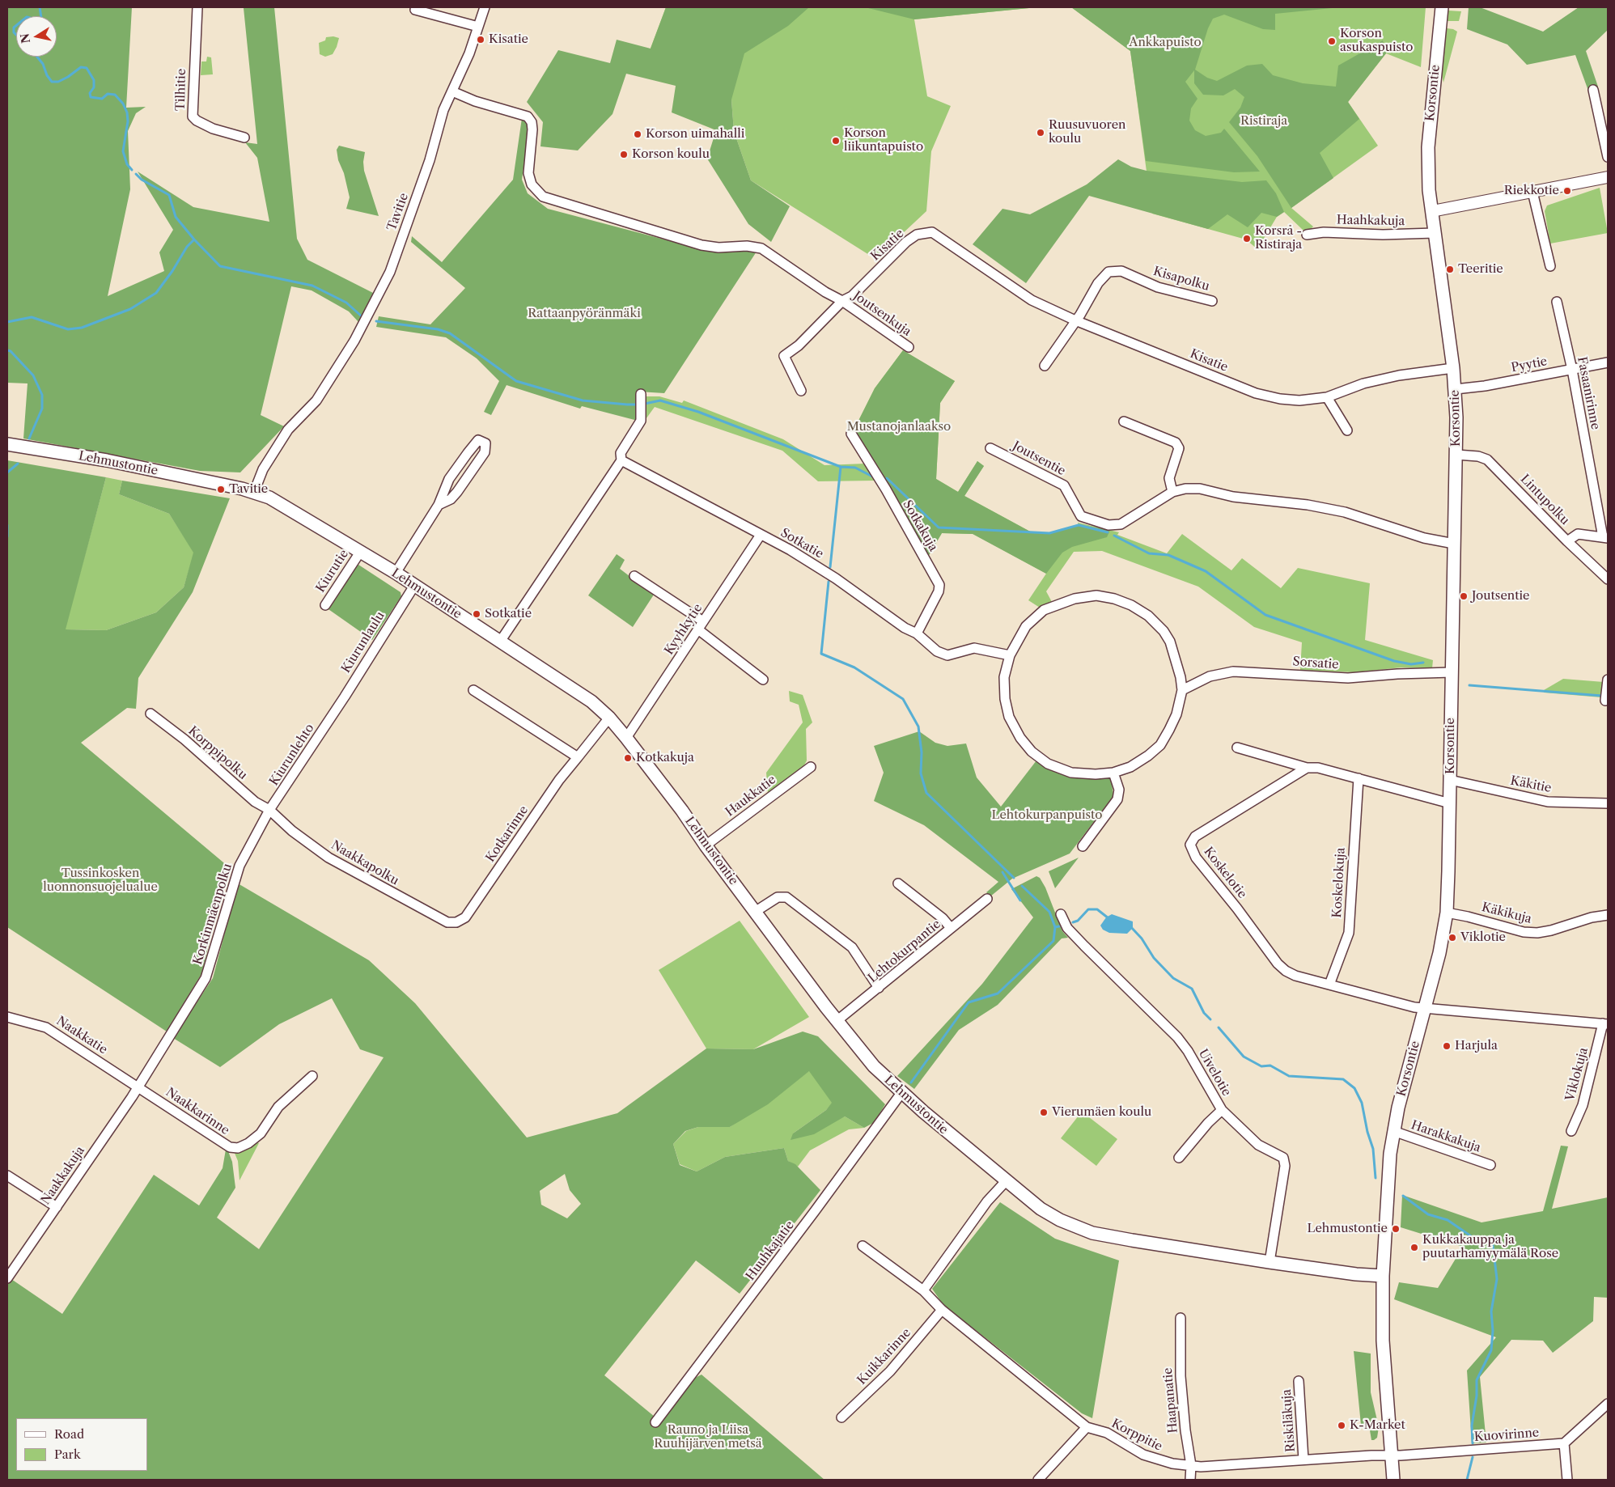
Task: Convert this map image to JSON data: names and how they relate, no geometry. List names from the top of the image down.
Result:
{
  "streets": {
    "main road": ["Korsontie", "Lehmustontie"],
    "street": [
      "Tilhitie",
      "Tavitie",
      "Haahkakuja",
      "Kisatie",
      "Kisapolku",
      "Joutsenkuja",
      "Pyytie",
      "Fasaanirinne",
      "Joutsentie",
      "Lintupolku",
      "Sotkakuja",
      "Sotkatie",
      "Kiurutie",
      "Kyyhkytie",
      "Kiurunlaulu",
      "Sorsatie",
      "Korppipolku",
      "Kiurunlehto",
      "Käkitie",
      "Haukkatie",
      "Kotkarinne",
      "Naakkapolku",
      "Koskelotie",
      "Koskelokuja",
      "Käkikuja",
      "Korkinmäenpolku",
      "Lehtokurpantie",
      "Naakkatie",
      "Uivelotie",
      "Viklokuja",
      "Naakkarinne",
      "Harakkakuja",
      "Naakkakuja",
      "Huuhkajatie",
      "Kuikkarinne",
      "Haapanatie",
      "Riskiläkuja",
      "Korppitie",
      "Kuovirinne"
    ]
  },
  "crossings": [
    ["Korsontie", "Haahkakuja"],
    ["Korsontie", "Kisatie"],
    ["Korsontie", "Pyytie"],
    ["Korsontie", "Joutsentie"],
    ["Korsontie", "Lehmustontie"],
    ["Korsontie", "Lintupolku"],
    ["Korsontie", "Sorsatie"],
    ["Korsontie", "Käkitie"],
    ["Korsontie", "Koskelotie"],
    ["Korsontie", "Käkikuja"],
    ["Korsontie", "Harakkakuja"],
    ["Korsontie", "Korppitie"],
    ["Korsontie", "Kuovirinne"],
    ["Tavitie", "Lehmustontie"],
    ["Kisatie", "Kisapolku"],
    ["Kisatie", "Joutsenkuja"],
    ["Pyytie", "Fasaanirinne"],
    ["Lehmustontie", "Kiurutie"],
    ["Lehmustontie", "Kyyhkytie"],
    ["Lehmustontie", "Kiurunlaulu"],
    ["Lehmustontie", "Haukkatie"],
    ["Lehmustontie", "Lehtokurpantie"],
    ["Lehmustontie", "Uivelotie"],
    ["Lehmustontie", "Huuhkajatie"],
    ["Sotkakuja", "Sotkatie"],
    ["Sotkatie", "Kyyhkytie"],
    ["Kiurunlaulu", "Kiurunlehto"],
    ["Korppipolku", "Kiurunlehto"],
    ["Korppipolku", "Naakkapolku"],
    ["Korppipolku", "Korkinmäenpolku"],
    ["Kiurunlehto", "Naakkapolku"],
    ["Kiurunlehto", "Korkinmäenpolku"],
    ["Kotkarinne", "Naakkapolku"],
    ["Naakkapolku", "Korkinmäenpolku"],
    ["Koskelotie", "Koskelokuja"],
    ["Korkinmäenpolku", "Naakkatie"],
    ["Korkinmäenpolku", "Naakkarinne"],
    ["Korkinmäenpolku", "Naakkakuja"],
    ["Naakkatie", "Naakkarinne"],
    ["Naakkatie", "Naakkakuja"],
    ["Naakkarinne", "Naakkakuja"],
    ["Kuikkarinne", "Korppitie"],
    ["Haapanatie", "Korppitie"],
    ["Riskiläkuja", "Korppitie"],
    ["Korppitie", "Kuovirinne"]
  ],
  "parks": [
    "Ankkapuisto",
    "Ristiraja",
    "Rattaanpyöränmäki",
    "Mustanojanlaakso",
    "Lehtokurpanpuisto",
    "Tussinkosken luonnonsuojelualue",
    "Rauno ja Liisa Ruuhijärven metsä"
  ],
  "places": [
    "Kisatie",
    "Korson asukaspuisto",
    "Ruusuvuoren koulu",
    "Korson uimahalli",
    "Korson liikuntapuisto",
    "Korson koulu",
    "Riekkotie",
    "Korsrå - Ristiraja",
    "Teeritie",
    "Tavitie",
    "Joutsentie",
    "Sotkatie",
    "Kotkakuja",
    "Viklotie",
    "Harjula",
    "Vierumäen koulu",
    "Lehmustontie",
    "Kukkakauppa ja puutarhamyymälä Rose",
    "K-Market"
  ],
  "legend": ["Road", "Park"],
  "north": "left"
}
